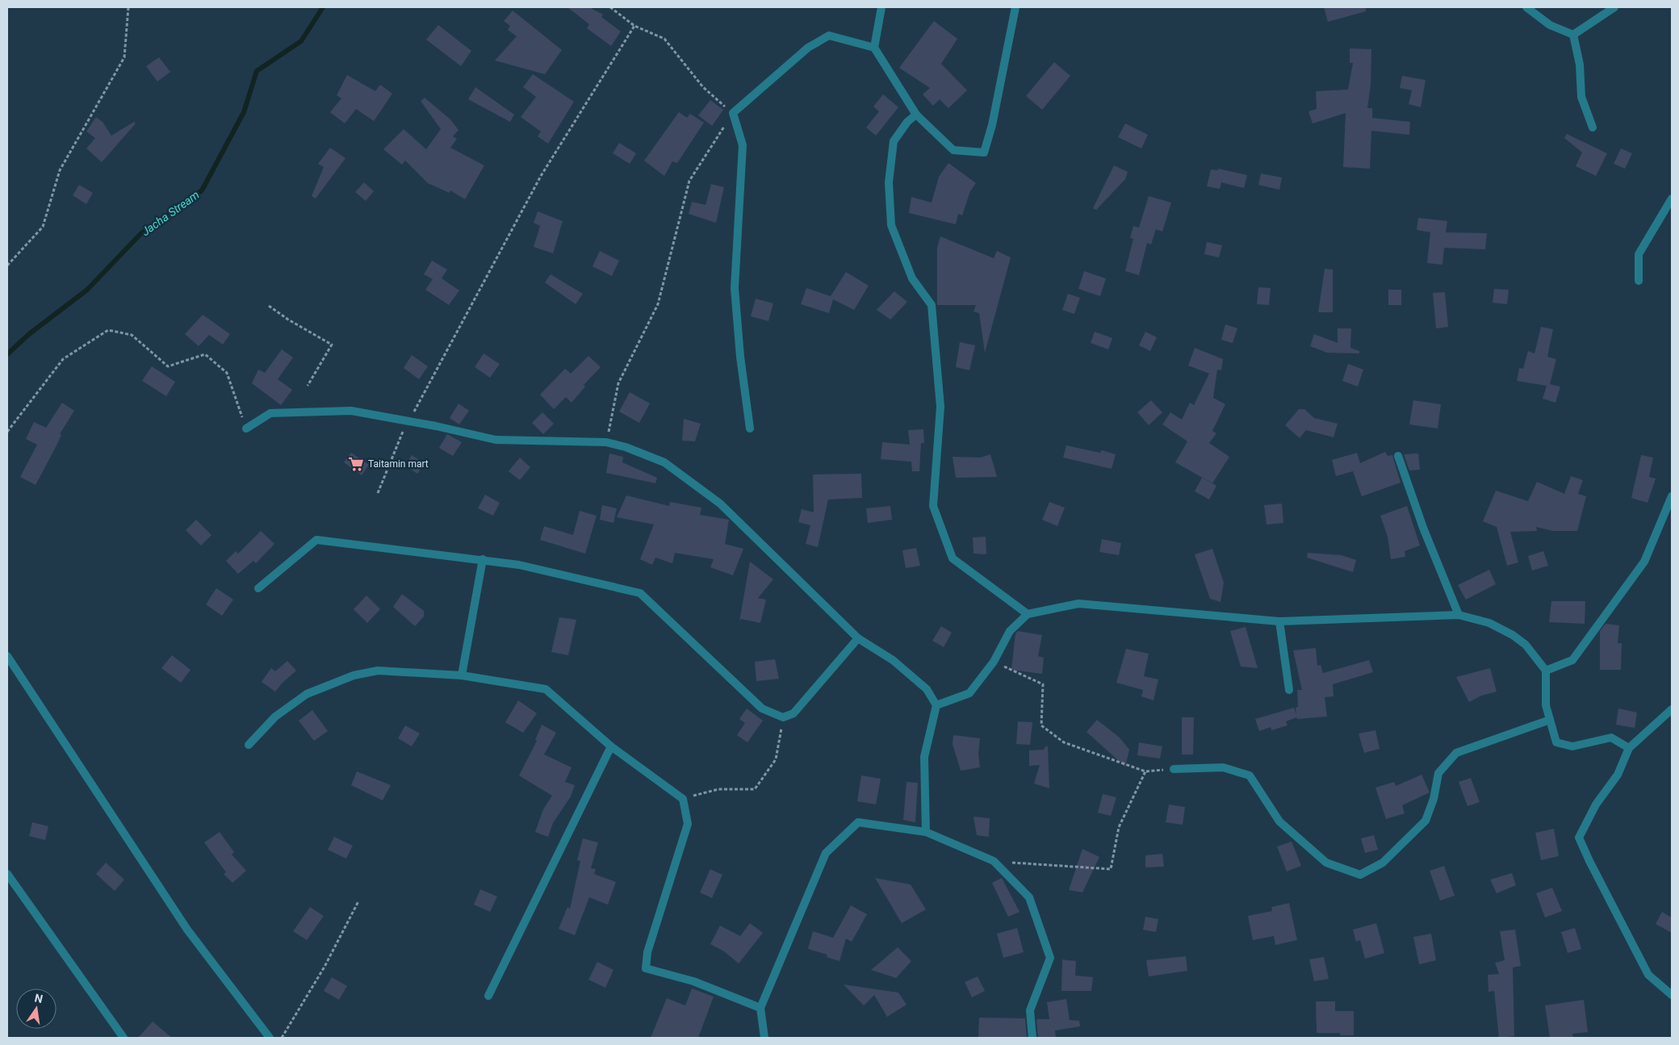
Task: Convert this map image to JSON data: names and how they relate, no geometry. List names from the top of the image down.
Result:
{
  "water": ["Jacha Stream"],
  "places": {
    "supermarket": ["Taitamin mart"]
  },
  "north": "top"
}
